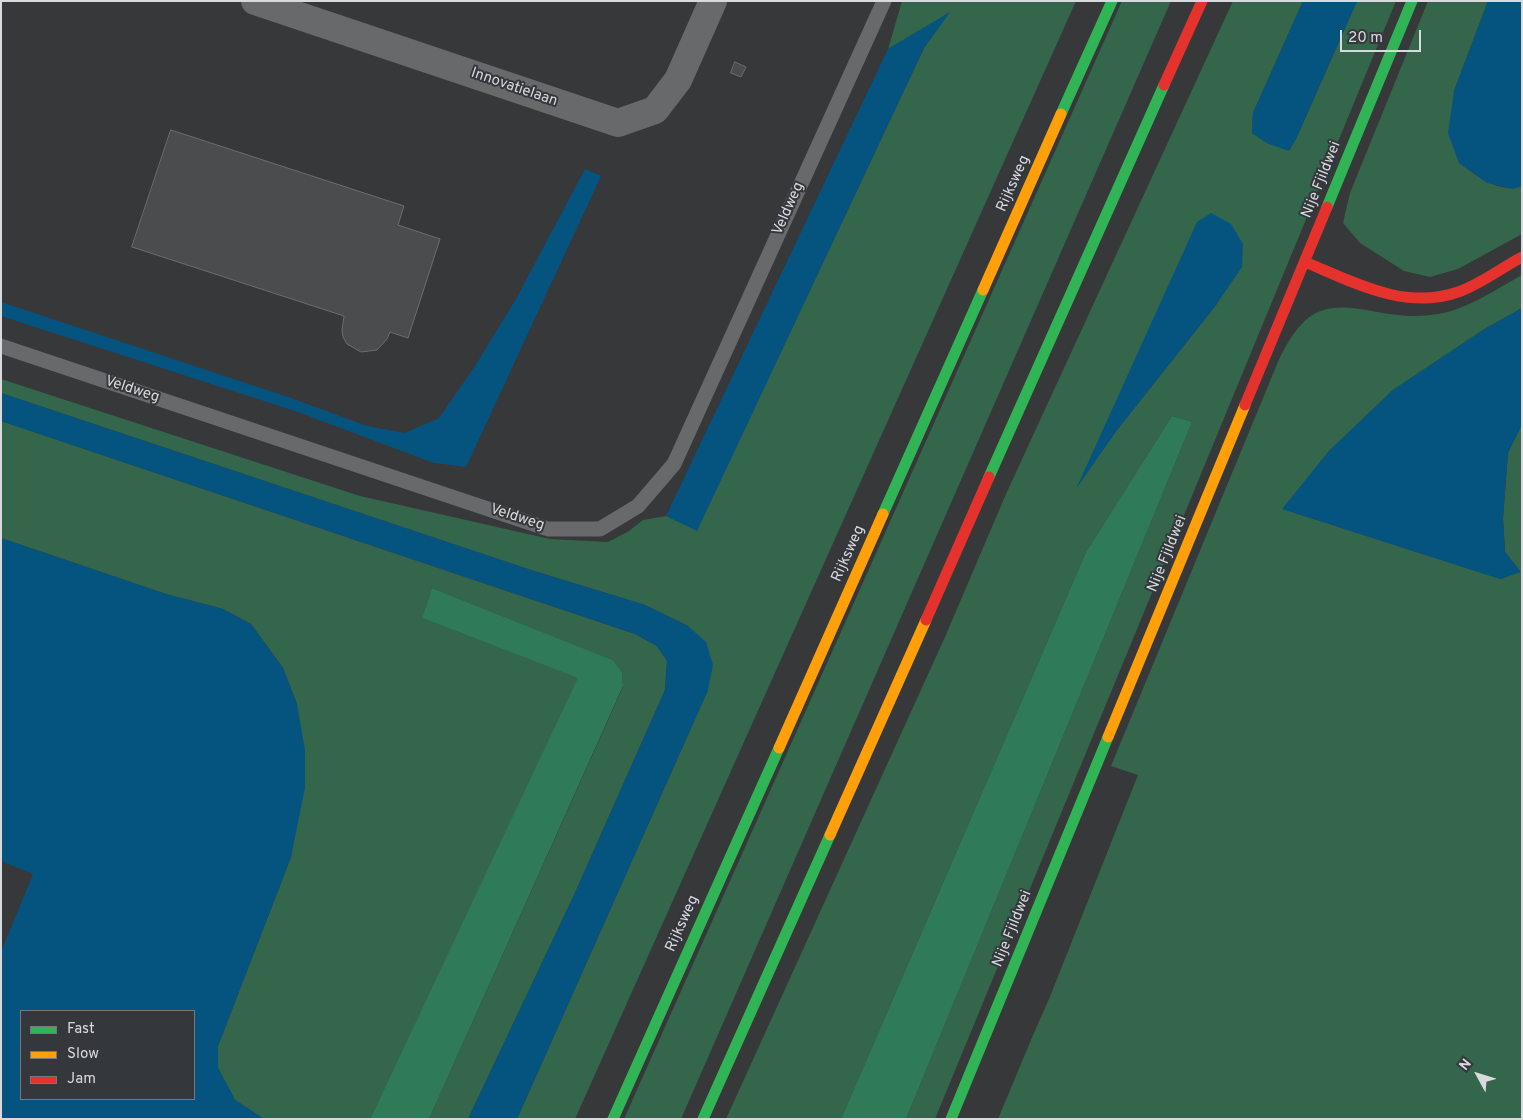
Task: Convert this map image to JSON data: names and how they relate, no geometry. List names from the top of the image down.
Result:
{
  "streets": {
    "main road": ["Nije Fjildwei", "Rijksweg"],
    "street": ["Innovatielaan"],
    "lane": ["Veldweg"]
  },
  "legend": ["Fast", "Slow", "Jam"],
  "scale_bar": "20 m",
  "north": "top left"
}
